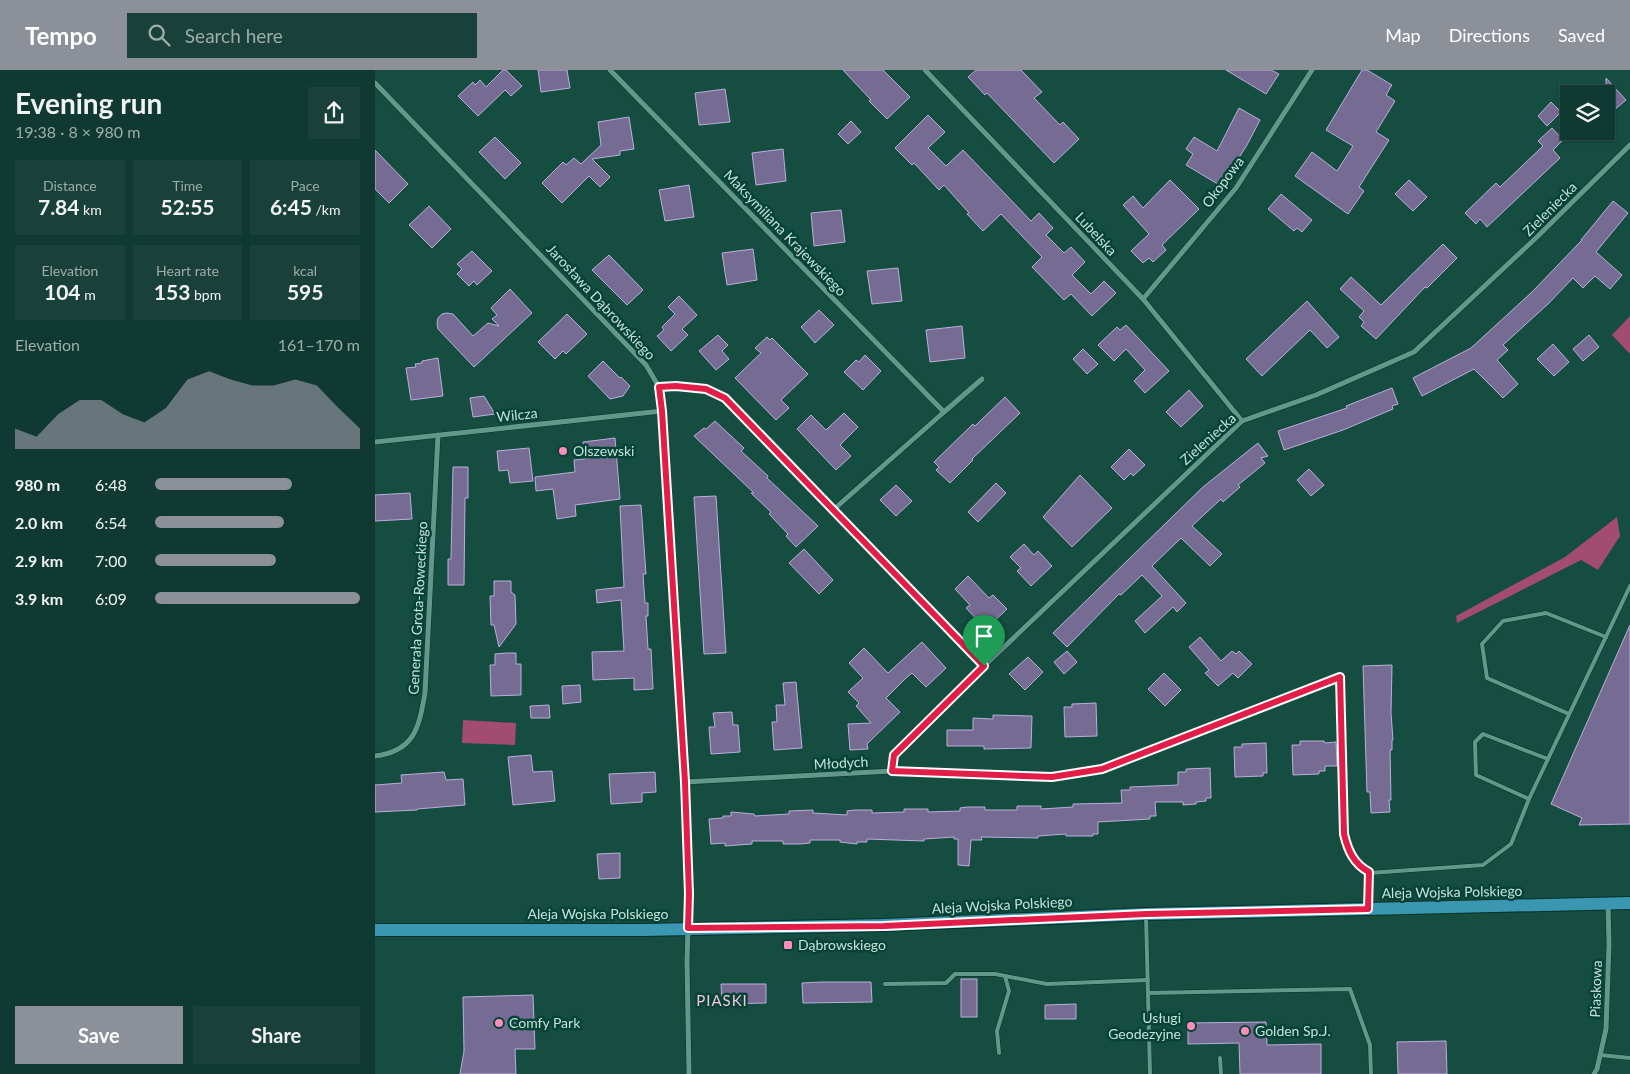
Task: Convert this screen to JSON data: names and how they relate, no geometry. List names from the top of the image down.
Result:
{
  "streets": {
    "main road": ["Aleja Wojska Polskiego"],
    "street": [
      "Okopowa",
      "Zieleniecka",
      "Maksymiliana Krajewskiego",
      "Lubelska",
      "Jarosława Dąbrowskiego",
      "Wilcza",
      "Generała Grota-Roweckiego",
      "Młodych",
      "Piaskowa"
    ]
  },
  "crossings": [
    ["Okopowa", "Lubelska"],
    ["Zieleniecka", "Lubelska"],
    ["Zieleniecka", "Młodych"],
    ["Jarosława Dąbrowskiego", "Wilcza"],
    ["Jarosława Dąbrowskiego", "Młodych"],
    ["Jarosława Dąbrowskiego", "Aleja Wojska Polskiego"],
    ["Wilcza", "Generała Grota-Roweckiego"],
    ["Aleja Wojska Polskiego", "Piaskowa"]
  ],
  "districts": ["PIASKI"],
  "places": {
    "other": [
      "Olszewski",
      "Comfy Park",
      "Usługi Geodezyjne",
      "Golden Sp.J."
    ],
    "transit": ["Dąbrowskiego"]
  },
  "page": {
    "header": "Tempo",
    "search": "Search here",
    "nav": ["Map", "Directions", "Saved"],
    "heading": ["Evening run", "19:38 · 8 × 980 m"],
    "stats": [
      ["Distance", "7.84 km"],
      ["Time", "52:55"],
      ["Pace", "6:45 /km"],
      ["Elevation", "104 m"],
      ["Heart rate", "153 bpm"],
      ["kcal", "595"]
    ],
    "chart": ["Elevation", "161–170 m"],
    "list": [
      {
        "name": "980 m",
        "note": "6:48"
      },
      {
        "name": "2.0 km",
        "note": "6:54"
      },
      {
        "name": "2.9 km",
        "note": "7:00"
      },
      {
        "name": "3.9 km",
        "note": "6:09"
      }
    ],
    "buttons": ["Save", "Share"]
  }
}
